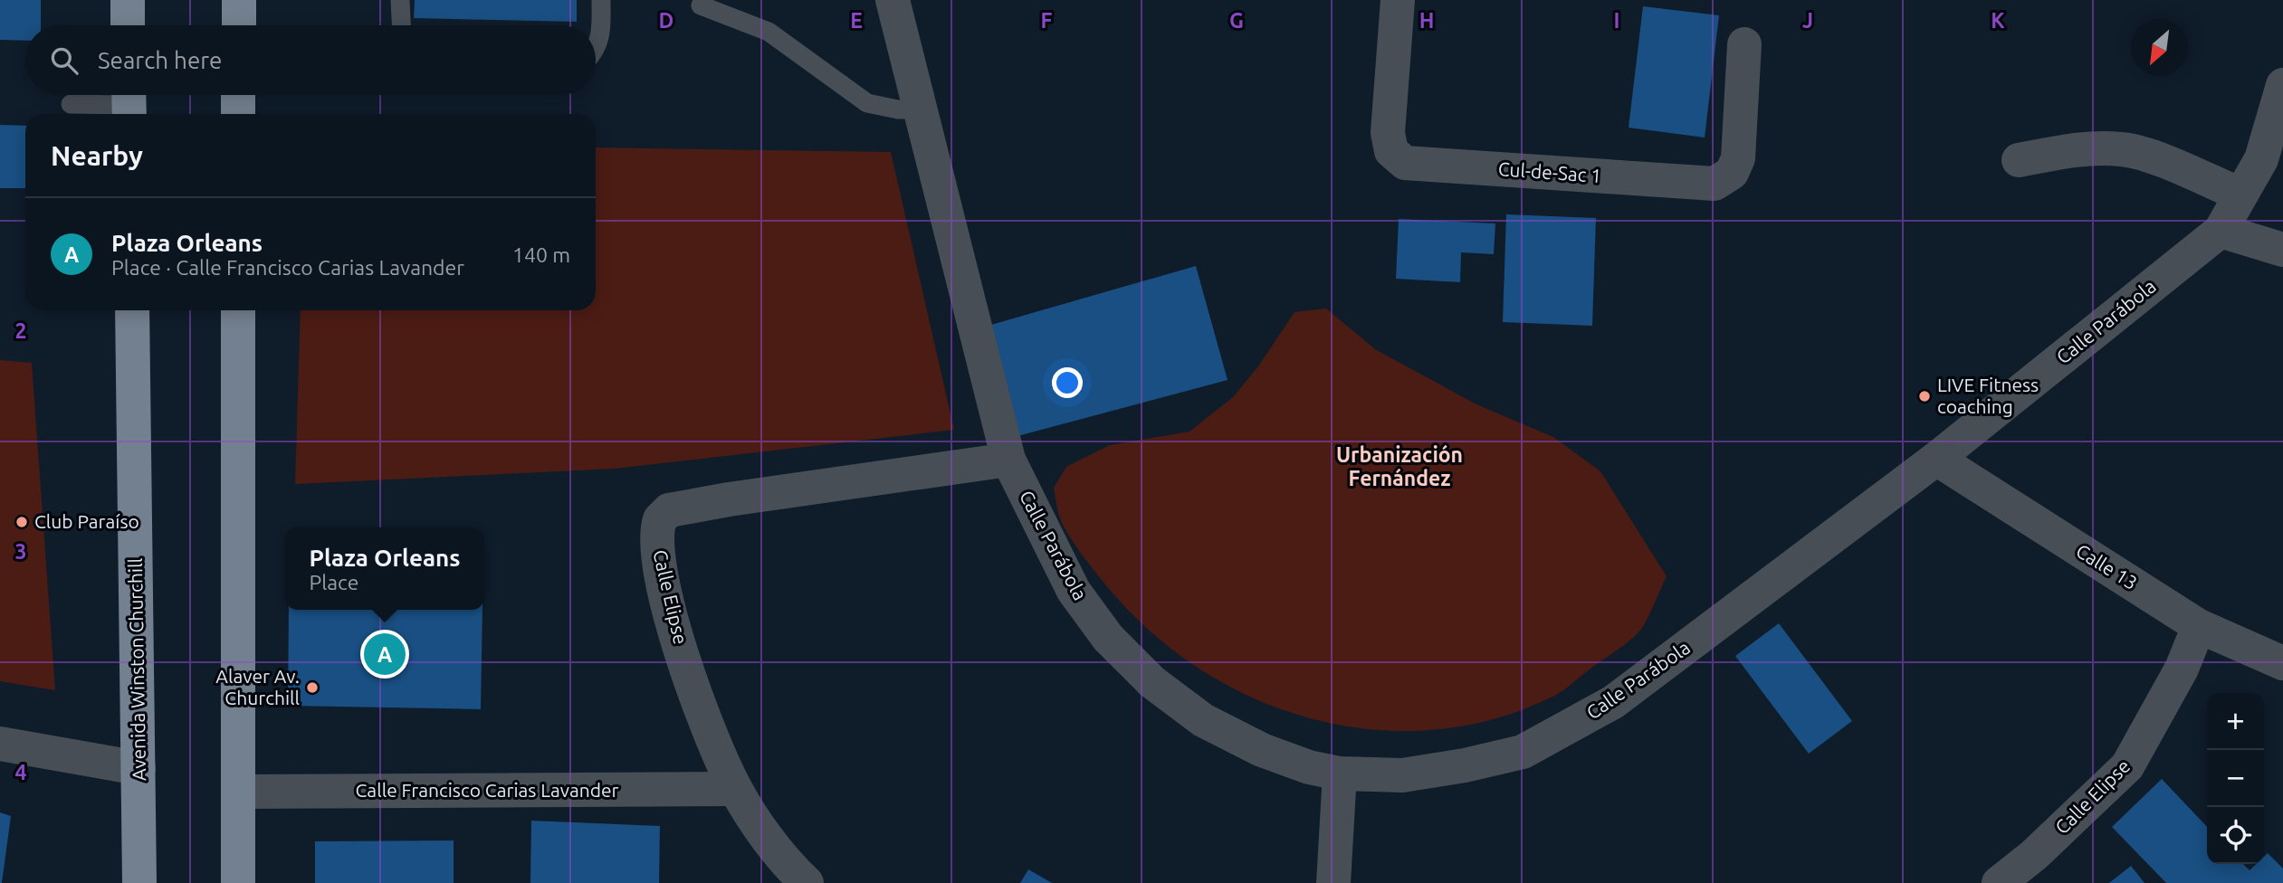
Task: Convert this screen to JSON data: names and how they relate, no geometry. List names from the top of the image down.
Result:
{
  "streets": {
    "main road": ["Avenida Winston Churchill"],
    "street": [
      "Cul-de-Sac 1",
      "Calle Parábola",
      "Calle 13",
      "Calle Elipse",
      "Calle Francisco Carias Lavander"
    ]
  },
  "crossings": [
    ["Calle Parábola", "Calle 13"],
    ["Calle Parábola", "Calle Elipse"],
    ["Calle 13", "Calle Elipse"],
    ["Calle Elipse", "Calle Francisco Carias Lavander"]
  ],
  "districts": ["Urbanización Fernández"],
  "places": ["LIVE Fitness coaching", "Club Paraíso", "Alaver Av. Churchill"],
  "north": "bottom left",
  "page": {
    "search": "Search here",
    "heading": "Nearby",
    "list": [
      {
        "mark": "A",
        "name": "Plaza Orleans",
        "note": "Place · Calle Francisco Carias Lavander",
        "value": "140 m"
      }
    ],
    "popup": ["Plaza Orleans", "Place"],
    "pins": "A",
    "map_buttons": ["+", "−"]
  },
  "grid": {
    "columns": [
      "D",
      "E",
      "F",
      "G",
      "H",
      "I",
      "J",
      "K"
    ],
    "rows": ["2", "3", "4"]
  }
}
